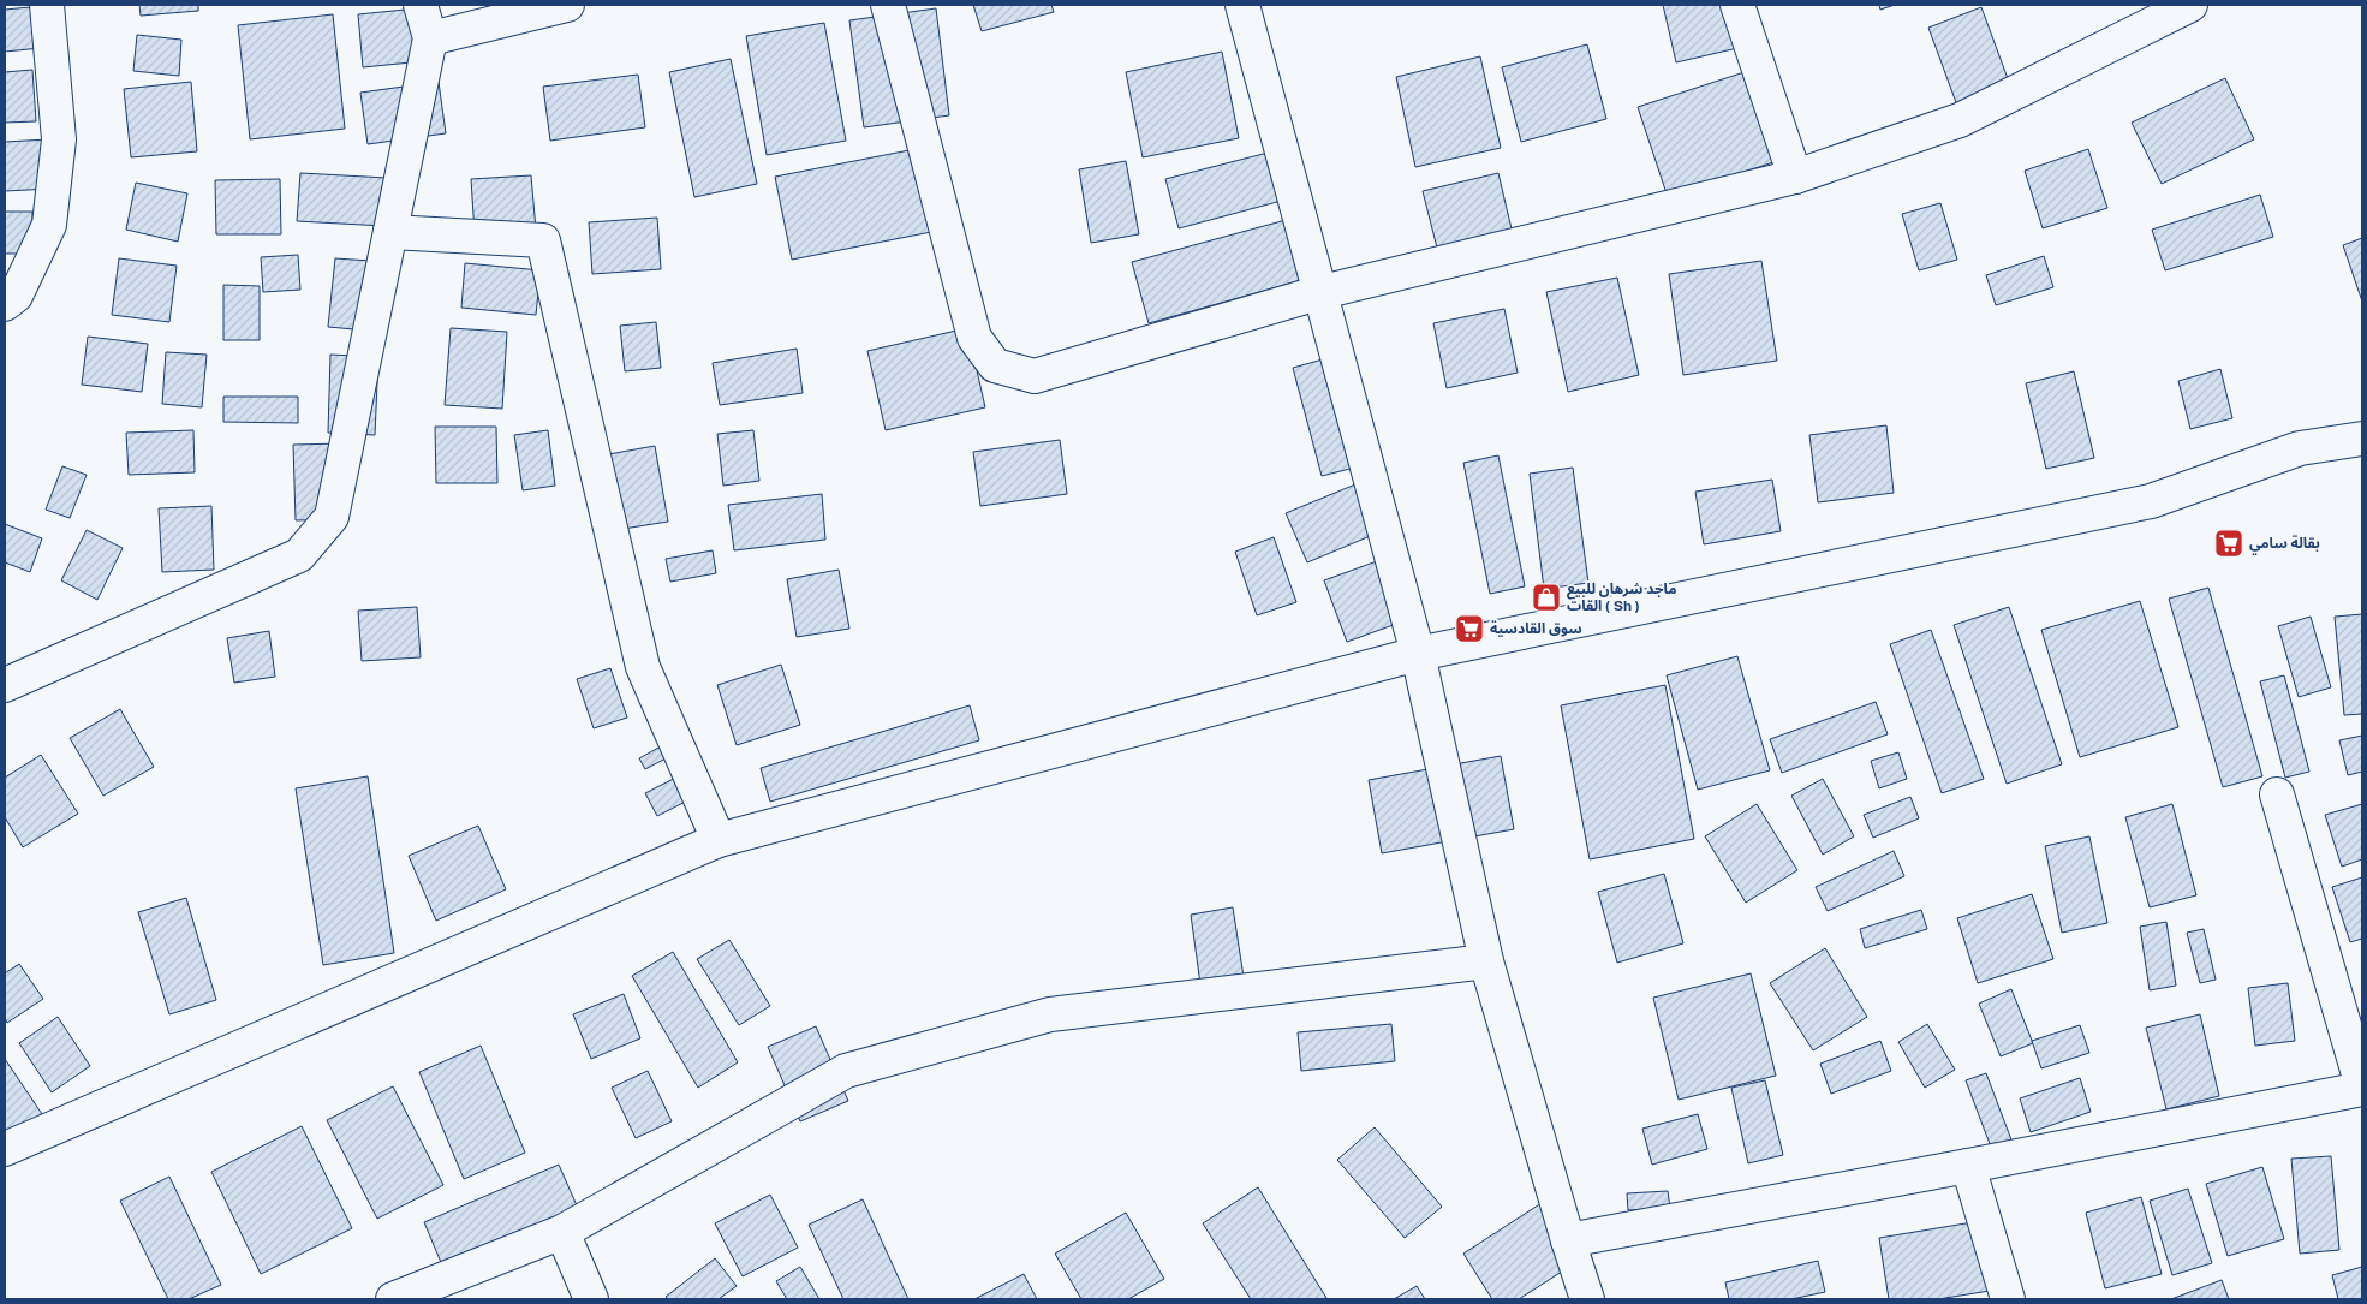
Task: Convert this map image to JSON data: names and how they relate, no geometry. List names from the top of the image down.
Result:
{
  "places": {
    "supermarket": ["بقالة سامي", "سوق القادسية"],
    "shop": ["ماجد شرهان للبيع القات ( Sh )"]
  }
}
